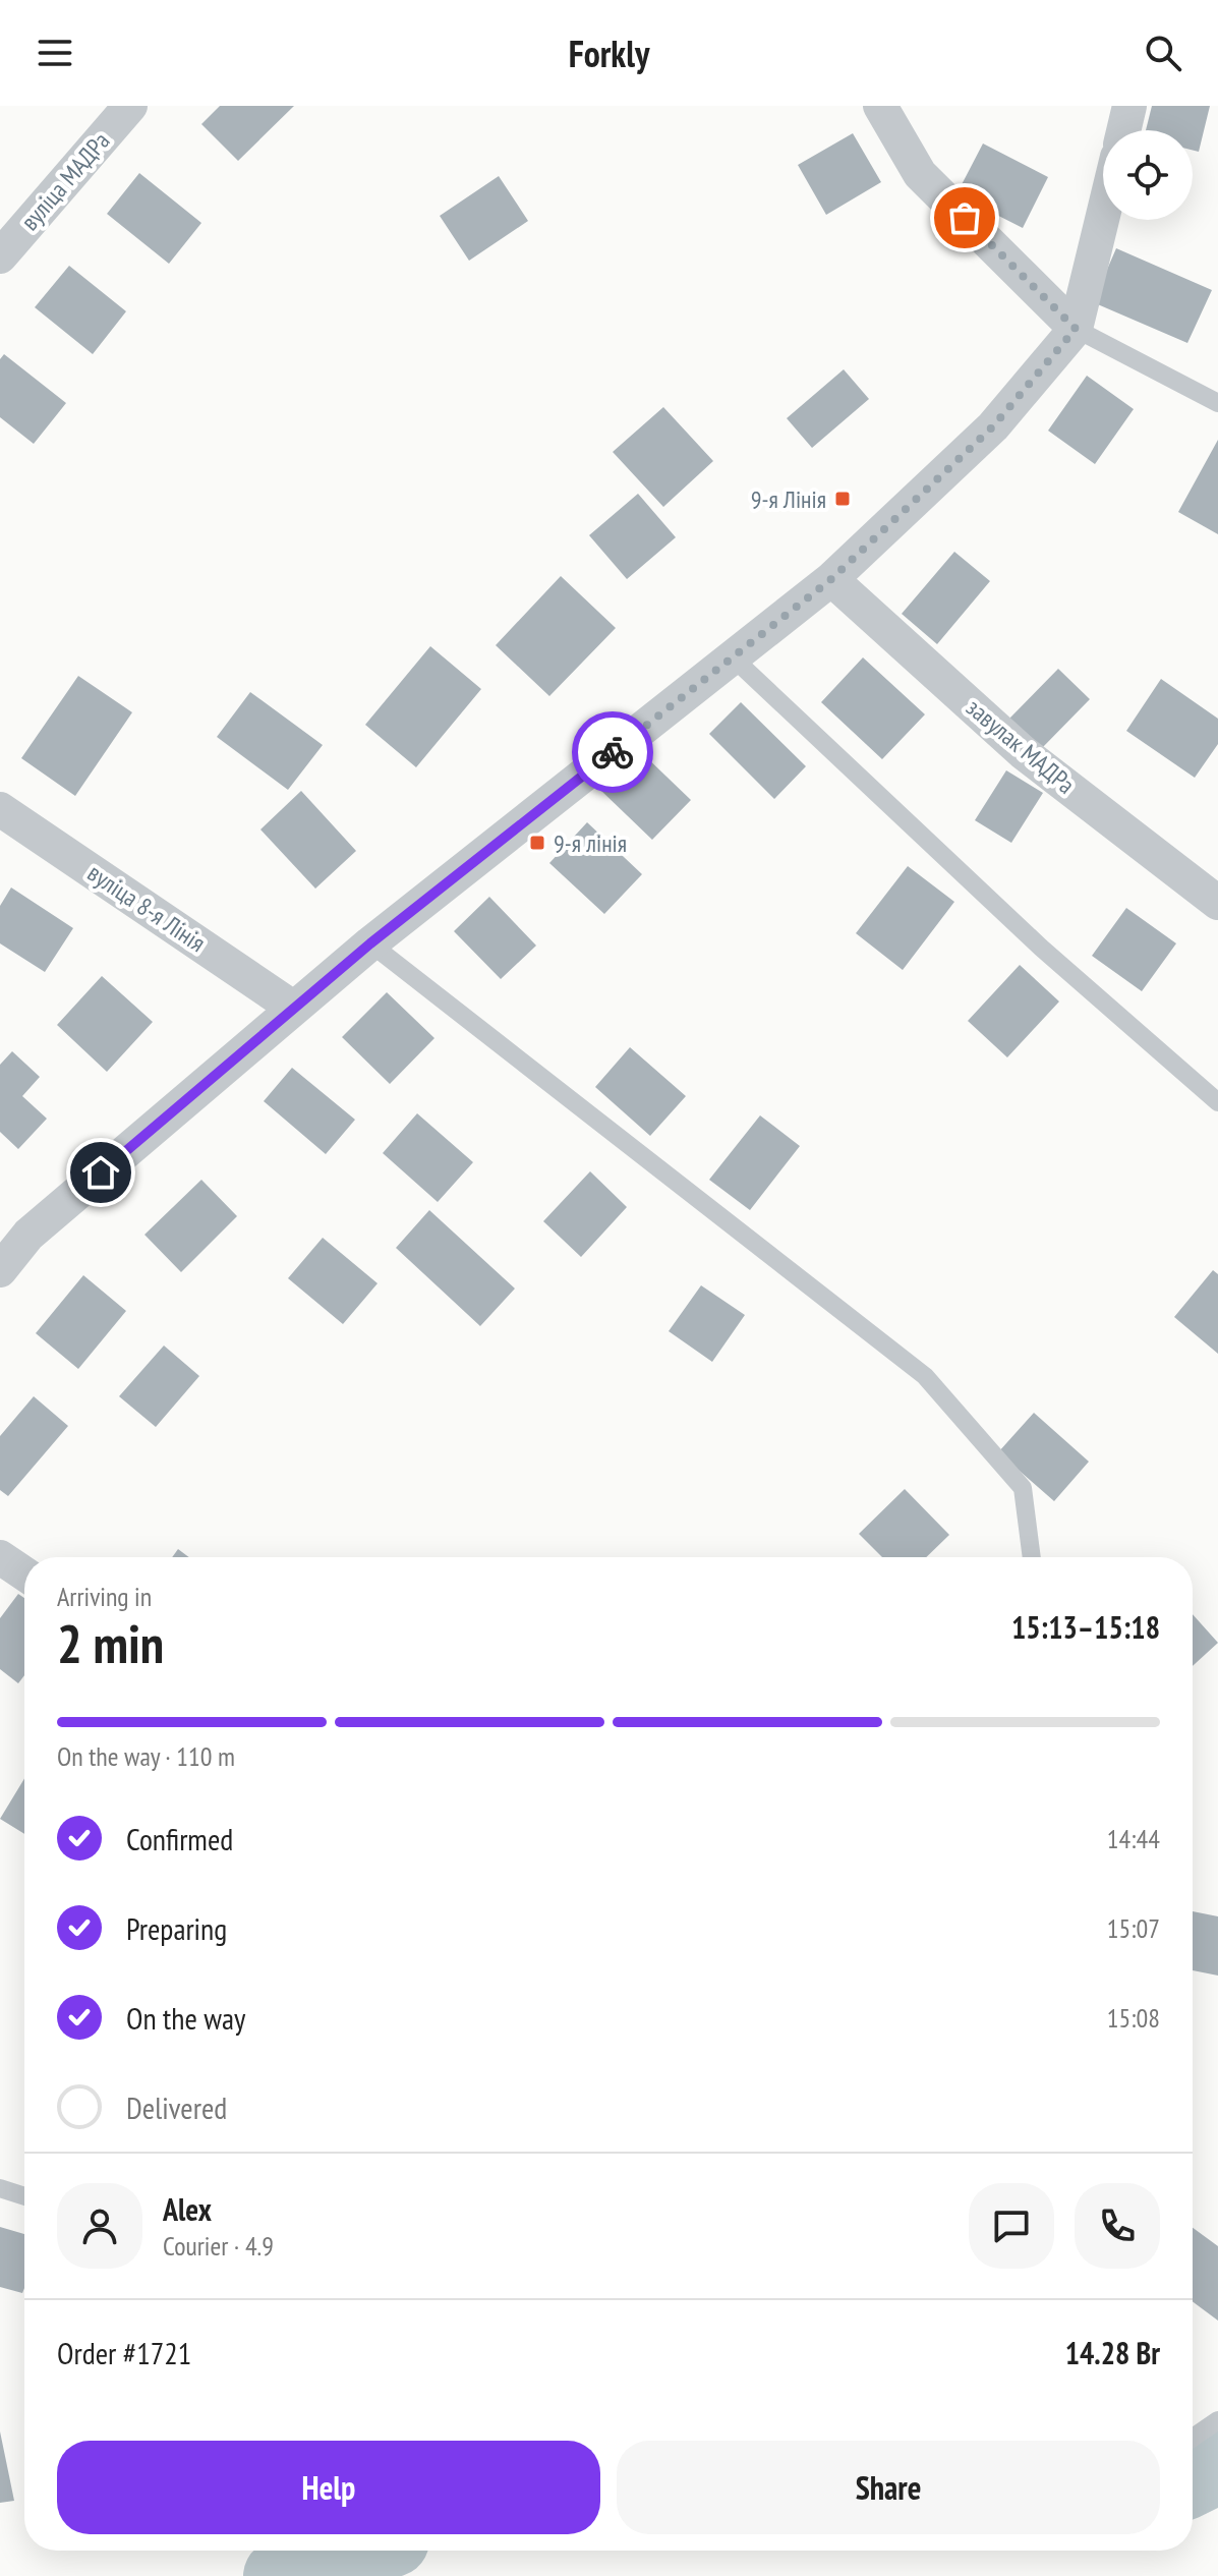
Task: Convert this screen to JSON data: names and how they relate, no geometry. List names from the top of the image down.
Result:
{
  "streets": {
    "street": ["вуліца МАДРа", "завулак МАДРа", "вуліца 8-я Лінія"]
  },
  "places": {
    "transit": ["9-я Лінія", "9-я лінія"]
  },
  "page": {
    "header": "Forkly",
    "heading": ["2 min", "Arriving in", "15:13–15:18"],
    "panel": [
      "Alex",
      "Courier · 4.9",
      "Order #1721",
      "14.28 Br"
    ],
    "bar": "On the way · 110 m",
    "list": [
      ["Confirmed", "14:44"],
      ["Preparing", "15:07"],
      ["On the way", "15:08"],
      "Delivered"
    ],
    "buttons": ["Help", "Share"]
  }
}
